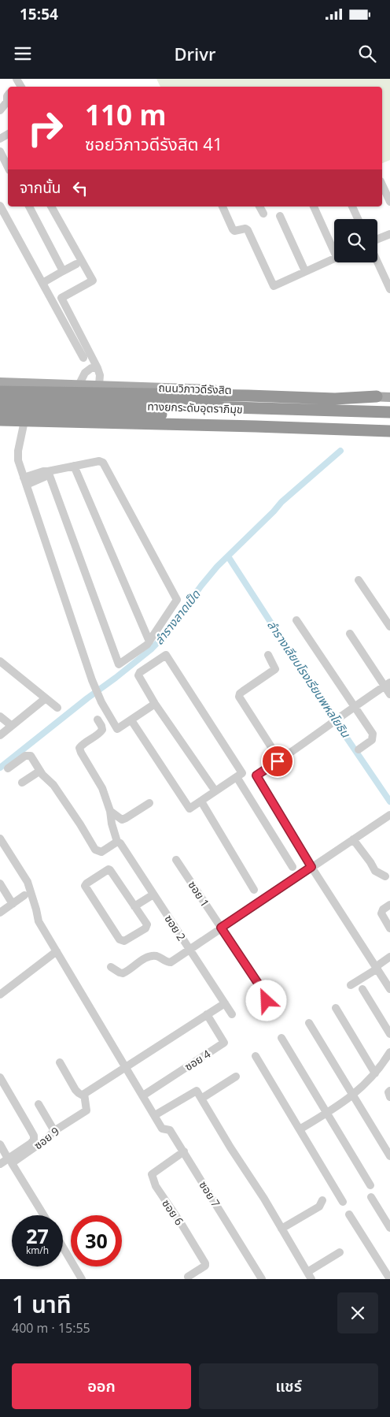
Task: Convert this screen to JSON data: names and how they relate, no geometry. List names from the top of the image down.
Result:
{
  "streets": {
    "highway": ["ถนนวิภาวดีรังสิต", "ทางยกระดับอุตราภิมุข"],
    "street": [
      "ซอย 1",
      "ซอย 2",
      "ซอย 4",
      "ซอย 9",
      "ซอย 7",
      "ซอย 6"
    ]
  },
  "crossings": [
    ["ซอย 4", "ซอย 7"],
    ["ซอย 7", "ซอย 6"]
  ],
  "water": ["ลำรางลาดเป็ด", "ลำรางเลียบโรงเรียนพหลโยธิน"],
  "page": {
    "status": "15:54",
    "header": "Drivr",
    "turn": ["110 m", "ซอยวิภาวดีรังสิต 41"],
    "then": "จากนั้น",
    "speed": "27 km/h",
    "limit": "30",
    "heading": ["1 นาที", "400 m · 15:55"],
    "buttons": ["ออก", "แชร์"]
  }
}
